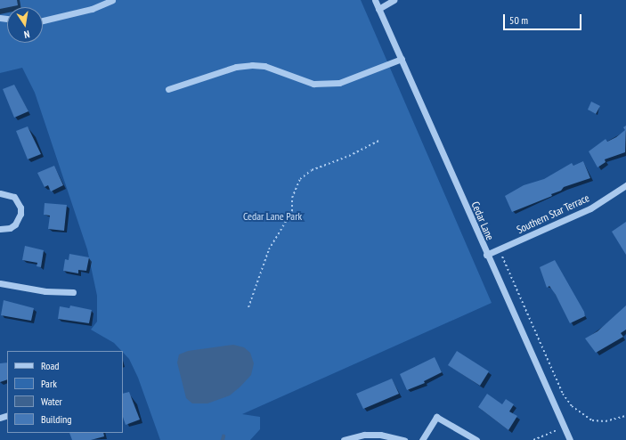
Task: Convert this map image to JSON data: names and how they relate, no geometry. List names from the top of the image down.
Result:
{
  "streets": {
    "street": ["Southern Star Terrace", "Cedar Lane"]
  },
  "crossings": [
    ["Southern Star Terrace", "Cedar Lane"]
  ],
  "parks": ["Cedar Lane Park"],
  "legend": [
    "Road",
    "Park",
    "Water",
    "Building"
  ],
  "scale_bar": "50 m",
  "north": "bottom"
}
